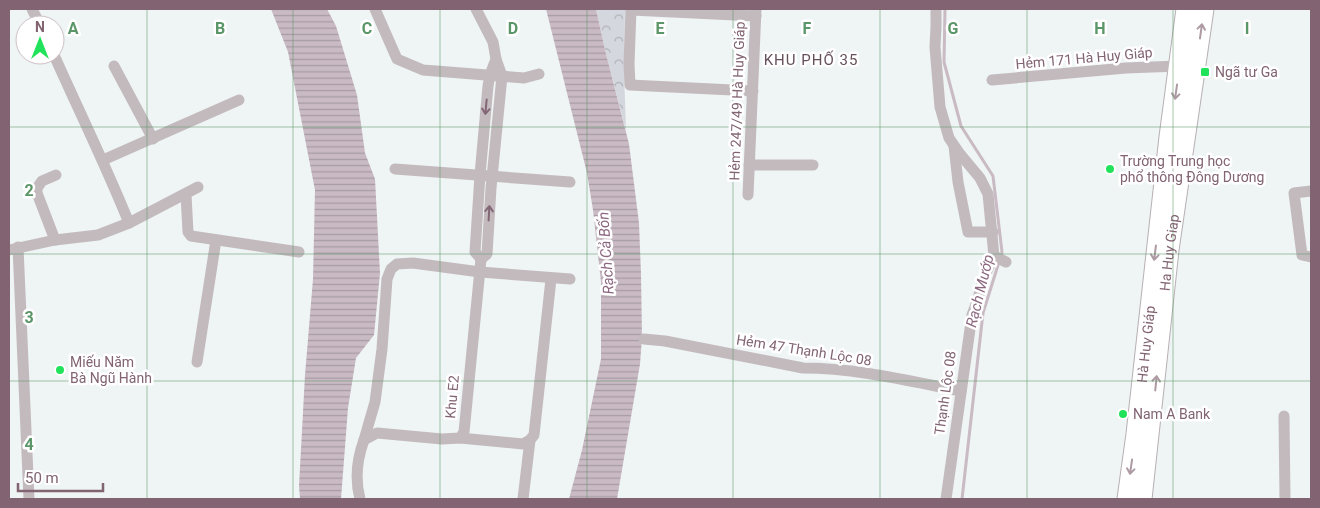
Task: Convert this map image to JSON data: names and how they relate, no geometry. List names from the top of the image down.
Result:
{
  "streets": {
    "main road": ["Ha Huy Giap", "Hà Huy Giáp"],
    "street": [
      "Hẻm 171 Hà Huy Giáp",
      "Hẻm 247/49 Hà Huy Giáp",
      "Hẻm 47 Thạnh Lộc 08",
      "Thạnh Lộc 08",
      "Khu E2"
    ]
  },
  "crossings": [
    ["Hẻm 171 Hà Huy Giáp", "Hà Huy Giáp"],
    ["Ha Huy Giap", "Hà Huy Giáp"],
    ["Hẻm 47 Thạnh Lộc 08", "Thạnh Lộc 08"]
  ],
  "one_way": ["Ha Huy Giap", "Hà Huy Giáp"],
  "districts": ["KHU PHỐ 35"],
  "water": ["Rạch Cả Bốn", "Rạch Mướp"],
  "places": {
    "transit": ["Ngã tư Ga"],
    "other": ["Trường Trung học phổ thông Đông Dương", "Miếu Năm Bà Ngũ Hành", "Nam A Bank"]
  },
  "scale_bar": "50 m",
  "north": "top",
  "grid": {
    "columns": [
      "A",
      "B",
      "C",
      "D",
      "E",
      "F",
      "G",
      "H",
      "I"
    ],
    "rows": ["2", "3", "4"]
  }
}
